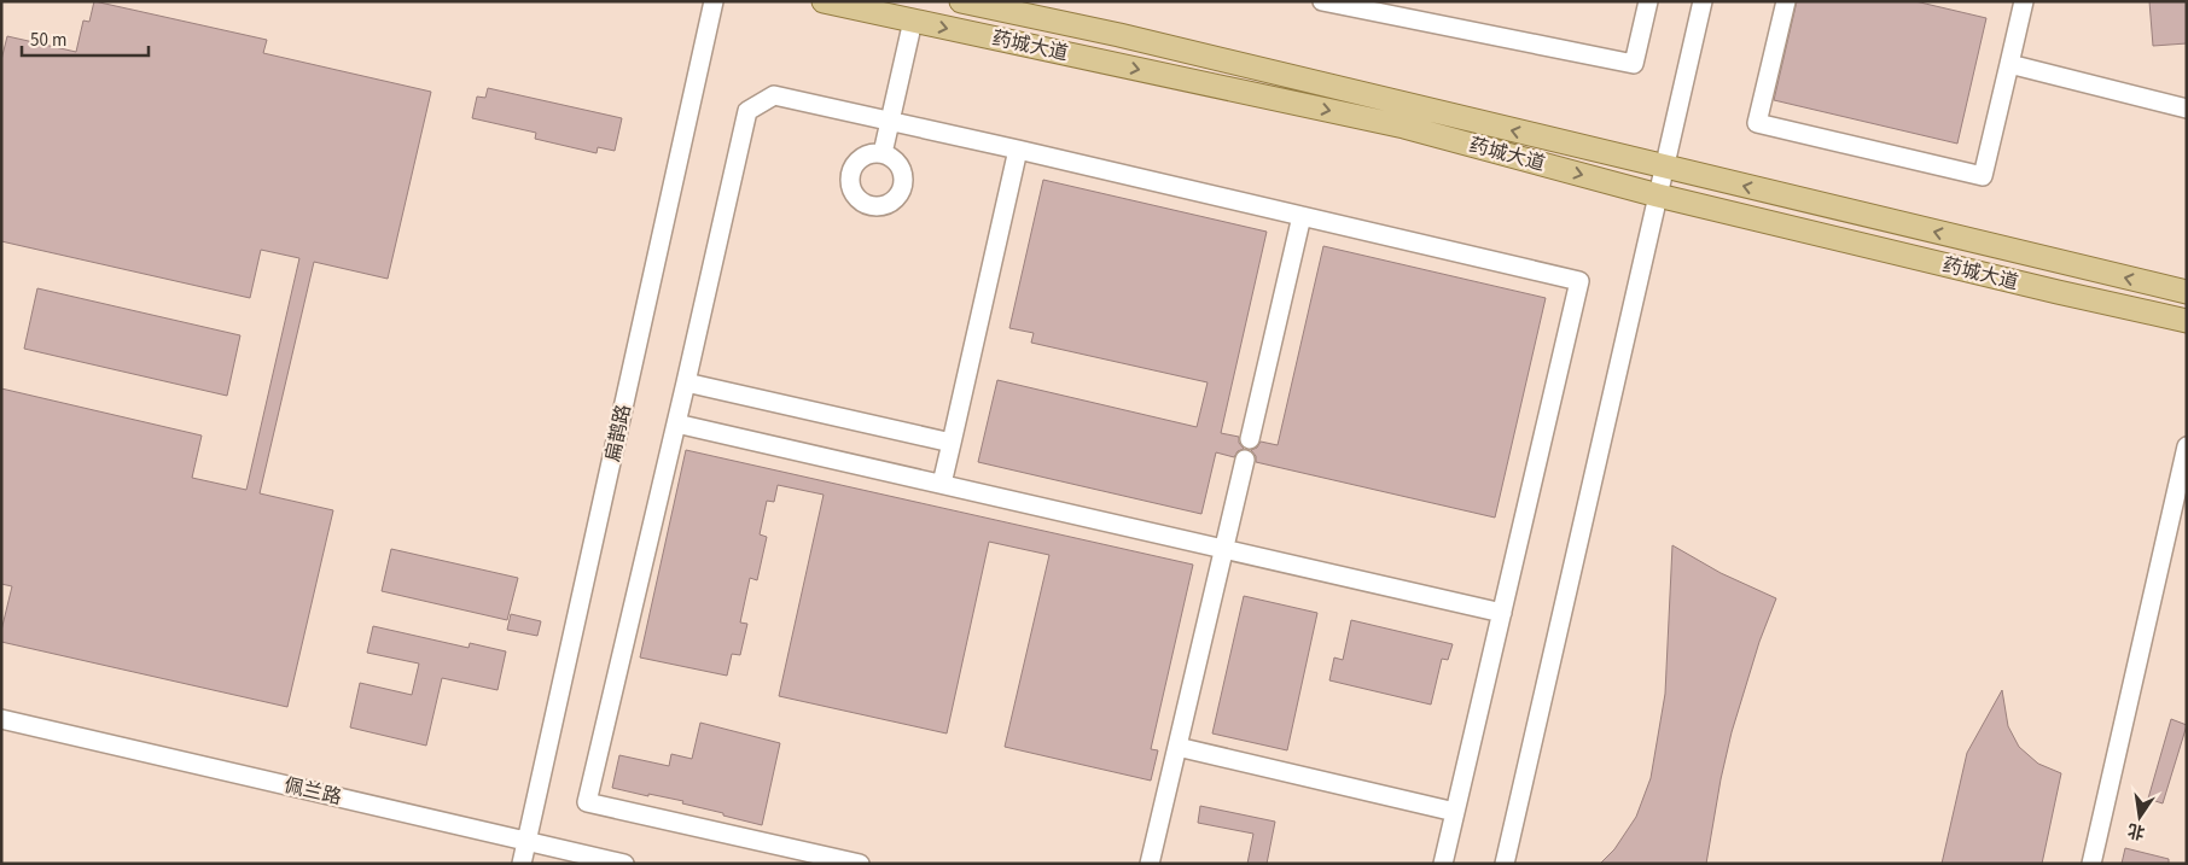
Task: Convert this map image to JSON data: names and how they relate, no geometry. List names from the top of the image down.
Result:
{
  "streets": {
    "main road": ["药城大道"],
    "street": ["扁鹊路", "佩兰路"]
  },
  "crossings": [
    ["扁鹊路", "佩兰路"]
  ],
  "scale_bar": "50 m",
  "north": "bottom"
}
